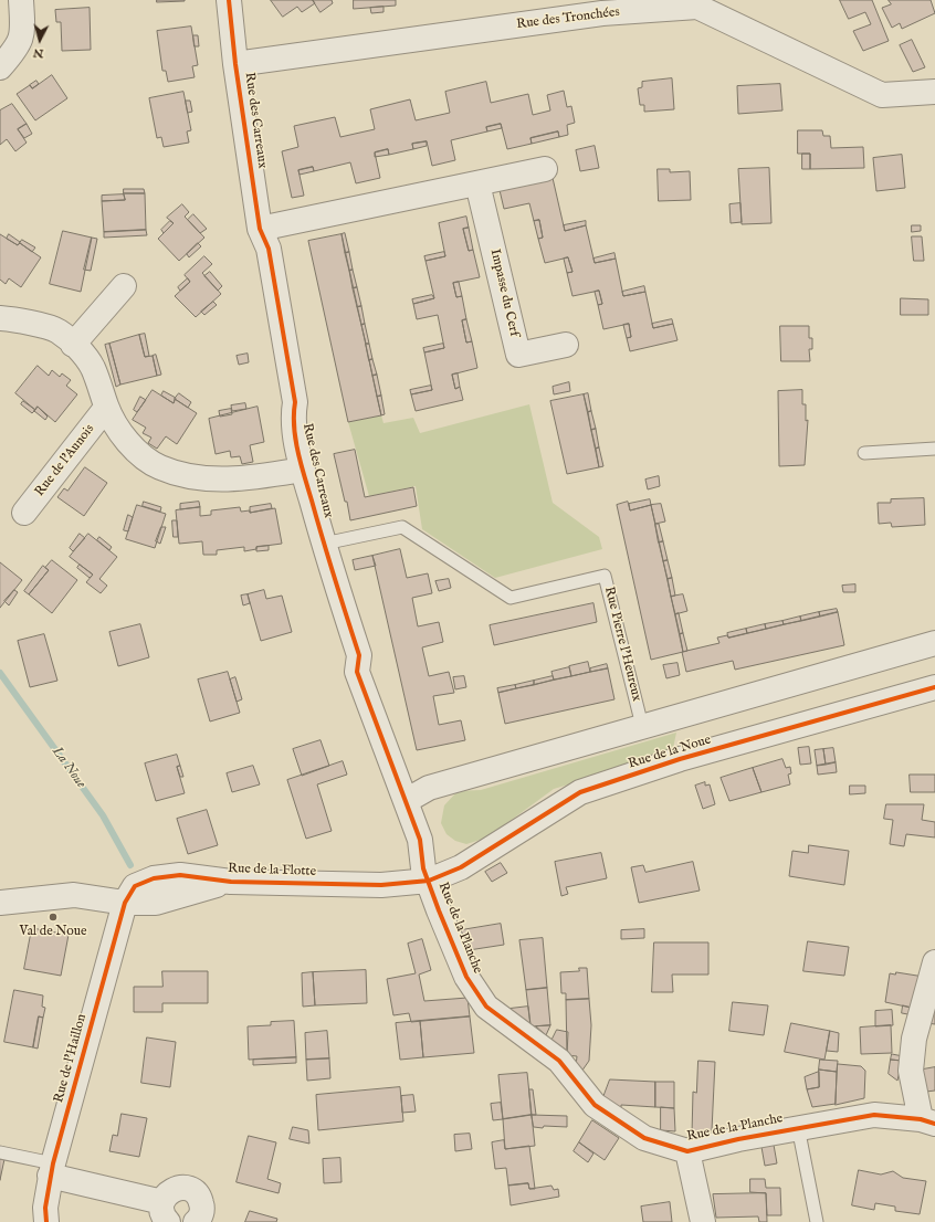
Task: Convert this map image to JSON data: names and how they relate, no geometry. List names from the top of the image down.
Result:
{
  "streets": {
    "street": [
      "Rue des Tronchées",
      "Rue des Carreaux",
      "Impasse du Cerf",
      "Rue de l'Aunois",
      "Rue de la Noue",
      "Rue de la Flotte",
      "Rue de la Planche",
      "Rue de l'Haillon"
    ],
    "lane": ["Rue Pierre l'Heureux"]
  },
  "crossings": [
    ["Rue des Tronchées", "Rue des Carreaux"],
    ["Rue des Carreaux", "Rue de l'Aunois"],
    ["Rue des Carreaux", "Rue Pierre l'Heureux"],
    ["Rue des Carreaux", "Rue de la Noue"],
    ["Rue des Carreaux", "Rue de la Flotte"],
    ["Rue des Carreaux", "Rue de la Planche"],
    ["Rue de la Noue", "Rue de la Flotte"],
    ["Rue de la Noue", "Rue de la Planche"],
    ["Rue de la Flotte", "Rue de la Planche"],
    ["Rue de la Flotte", "Rue de l'Haillon"]
  ],
  "water": ["La Noue"],
  "places": ["Val de Noue"],
  "north": "bottom"
}
